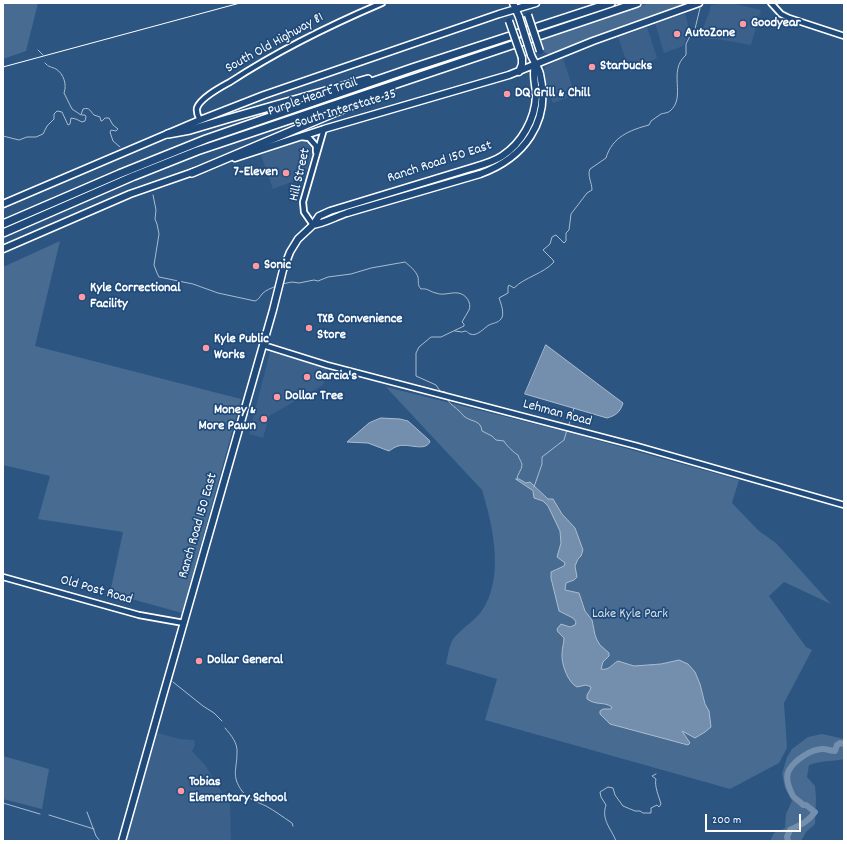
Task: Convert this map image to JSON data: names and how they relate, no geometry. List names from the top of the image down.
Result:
{
  "streets": {
    "highway": ["Purple Heart Trail"],
    "main road": ["South Interstate 35", "Ranch Road 150 East"],
    "street": [
      "South Old Highway 81",
      "Hill Street",
      "Lehman Road",
      "Old Post Road"
    ]
  },
  "crossings": [
    ["South Interstate 35", "Ranch Road 150 East"],
    ["South Interstate 35", "Hill Street"],
    ["Ranch Road 150 East", "Hill Street"],
    ["Ranch Road 150 East", "Lehman Road"],
    ["Ranch Road 150 East", "Old Post Road"]
  ],
  "parks": ["Lake Kyle Park"],
  "places": [
    "Goodyear",
    "AutoZone",
    "Starbucks",
    "DQ Grill & Chill",
    "7-Eleven",
    "Sonic",
    "Kyle Correctional Facility",
    "TXB Convenience Store",
    "Kyle Public Works",
    "Garcia's",
    "Dollar Tree",
    "Money & More Pawn",
    "Dollar General",
    "Tobias Elementary School"
  ],
  "scale_bar": "200 m"
}
